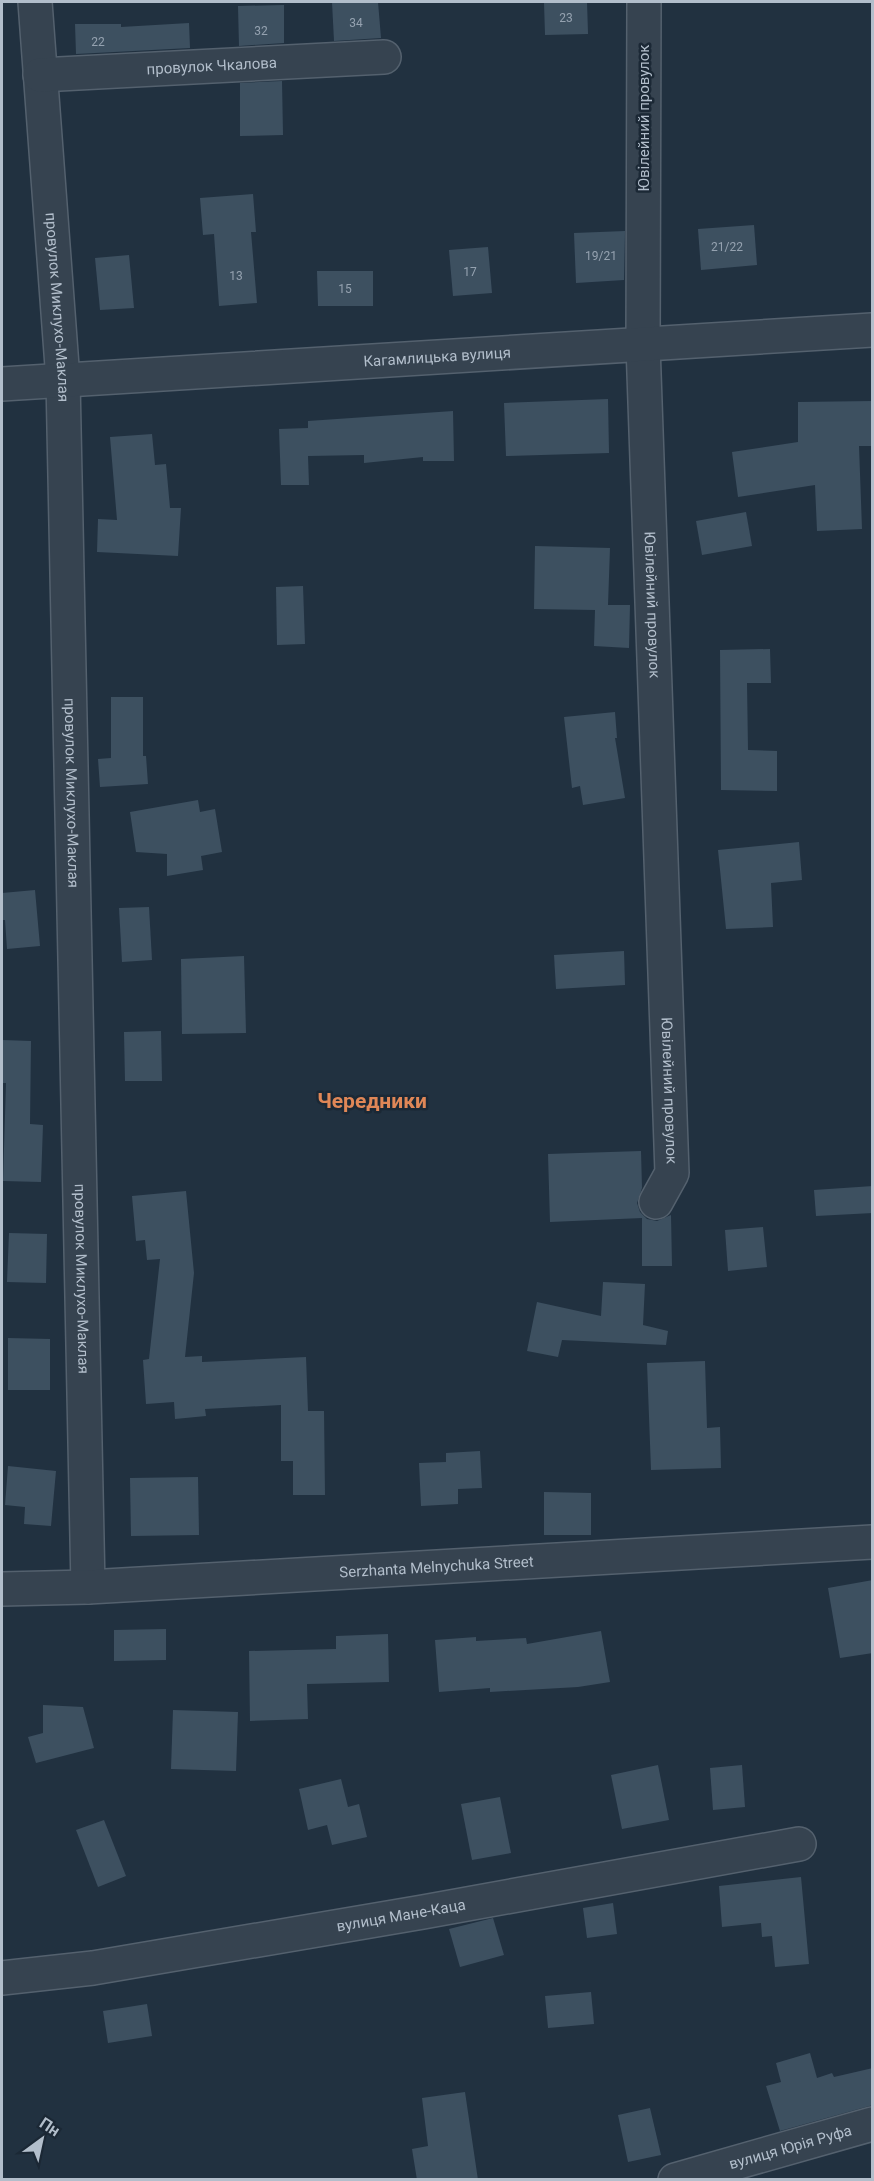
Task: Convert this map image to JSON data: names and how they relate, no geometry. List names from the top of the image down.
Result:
{
  "streets": {
    "street": [
      "провулок Чкалова",
      "Ювілейний провулок",
      "провулок Миклухо-Маклая",
      "Кагамлицька вулиця",
      "Serzhanta Melnychuka Street",
      "вулиця Мане-Каца",
      "вулиця Юрія Руфа"
    ]
  },
  "crossings": [
    ["провулок Чкалова", "провулок Миклухо-Маклая"],
    ["Ювілейний провулок", "Кагамлицька вулиця"],
    ["провулок Миклухо-Маклая", "Кагамлицька вулиця"],
    ["провулок Миклухо-Маклая", "Serzhanta Melnychuka Street"]
  ],
  "districts": ["Чередники"],
  "house_numbers": [
    "23",
    "34",
    "32",
    "22",
    "21/22",
    "19/21",
    "17",
    "13",
    "15"
  ],
  "north": "top right"
}
